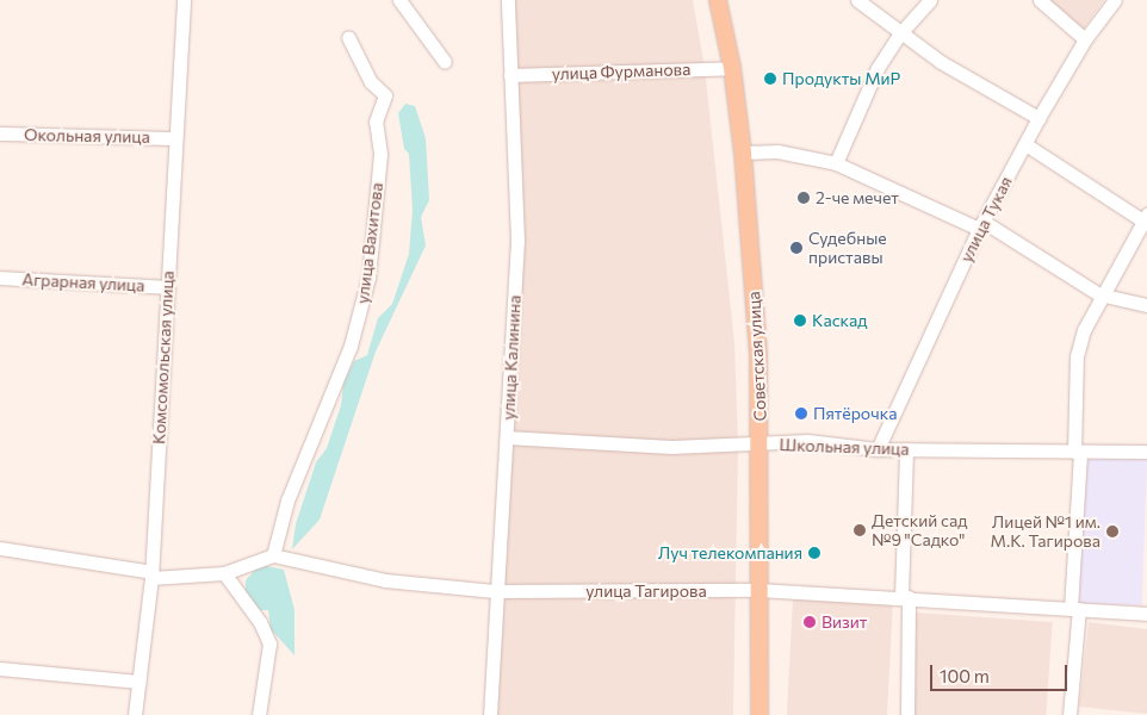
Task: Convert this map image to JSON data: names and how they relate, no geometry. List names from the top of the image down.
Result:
{
  "streets": {
    "main road": ["Советская улица"],
    "street": [
      "улица Фурманова",
      "Окольная улица",
      "улица Тукая",
      "улица Вахитова",
      "Аграрная улица",
      "Комсомольская улица",
      "улица Калинина",
      "Школьная улица",
      "улица Тагирова"
    ]
  },
  "crossings": [
    ["улица Фурманова", "Советская улица"],
    ["улица Фурманова", "улица Калинина"],
    ["Окольная улица", "Комсомольская улица"],
    ["улица Тукая", "Школьная улица"],
    ["улица Вахитова", "улица Тагирова"],
    ["Аграрная улица", "Комсомольская улица"],
    ["Советская улица", "Школьная улица"],
    ["Советская улица", "улица Тагирова"],
    ["улица Калинина", "Школьная улица"],
    ["улица Калинина", "улица Тагирова"]
  ],
  "places": [
    "Продукты МиР",
    "2-че мечет",
    "Судебные приставы",
    "Каскад",
    "Пятёрочка",
    "Детский сад №9 \"Садко\"",
    "Лицей №1 им. М.К. Тагирова",
    "Луч телекомпания",
    "Визит"
  ],
  "scale_bar": "100 m"
}
